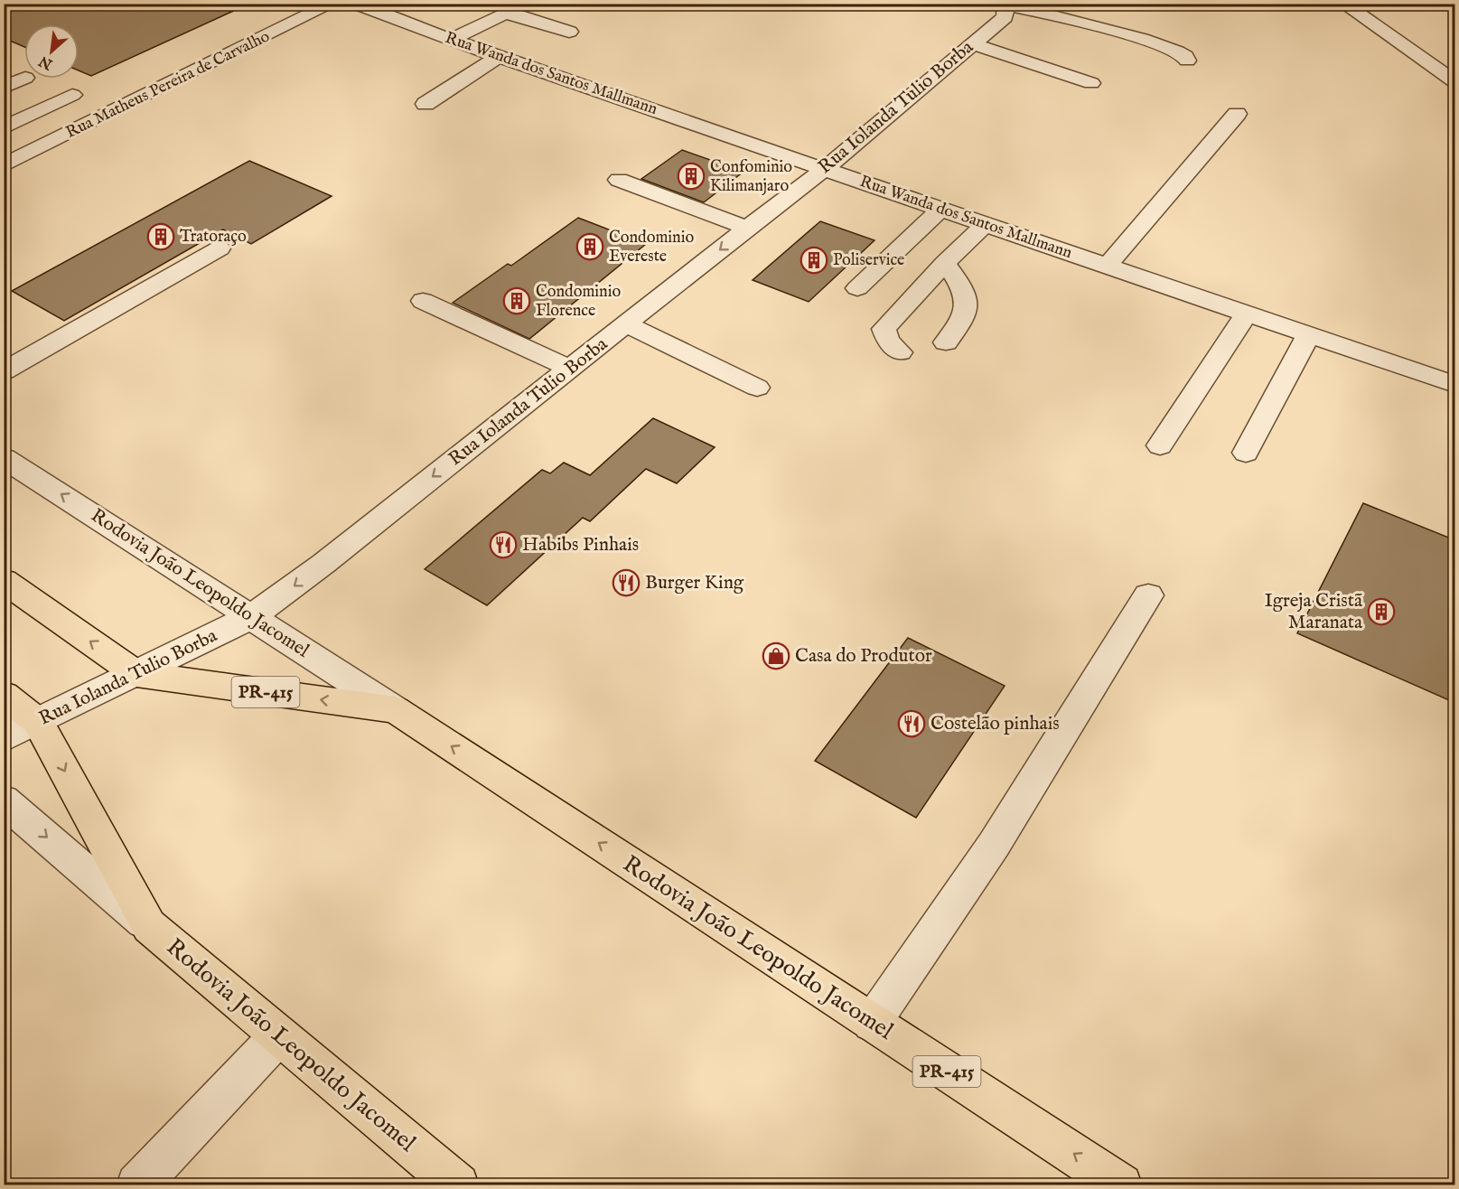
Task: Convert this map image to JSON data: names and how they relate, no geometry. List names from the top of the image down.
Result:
{
  "streets": {
    "highway": ["Rodovia João Leopoldo Jacomel", "PR-415"],
    "street": ["Rua Wanda dos Santos Mallmann", "Rua Matheus Pereira de Carvalho", "Rua Iolanda Tulio Borba"]
  },
  "crossings": [
    ["Rua Wanda dos Santos Mallmann", "Rua Iolanda Tulio Borba"],
    ["Rua Iolanda Tulio Borba", "Rodovia João Leopoldo Jacomel"]
  ],
  "one_way": ["Rua Iolanda Tulio Borba"],
  "places": {
    "building": [
      "Confominio Kilimanjaro",
      "Tratoraço",
      "Condominio Evereste",
      "Poliservice",
      "Condominio Florence",
      "Igreja Cristã Maranata"
    ],
    "restaurant": ["Habibs Pinhais", "Burger King", "Costelão pinhais"],
    "shop": ["Casa do Produtor"]
  },
  "north": "bottom left"
}
